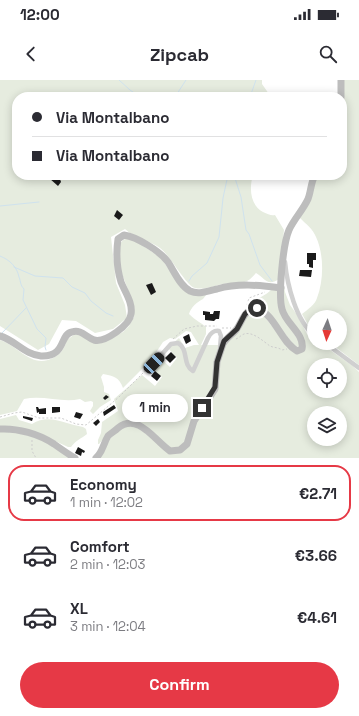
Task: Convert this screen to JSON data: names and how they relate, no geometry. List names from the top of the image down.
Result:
{
  "north": "bottom",
  "page": {
    "status": "12:00",
    "header": "Zipcab",
    "banner": ["Via Montalbano", "Via Montalbano"],
    "bubble": "1 min",
    "list": [
      {
        "name": "Economy",
        "note": "1 min · 12:02",
        "value": "€2.71"
      },
      {
        "name": "Comfort",
        "note": "2 min · 12:03",
        "value": "€3.66"
      },
      {
        "name": "XL",
        "note": "3 min · 12:04",
        "value": "€4.61"
      }
    ],
    "buttons": "Confirm"
  }
}
